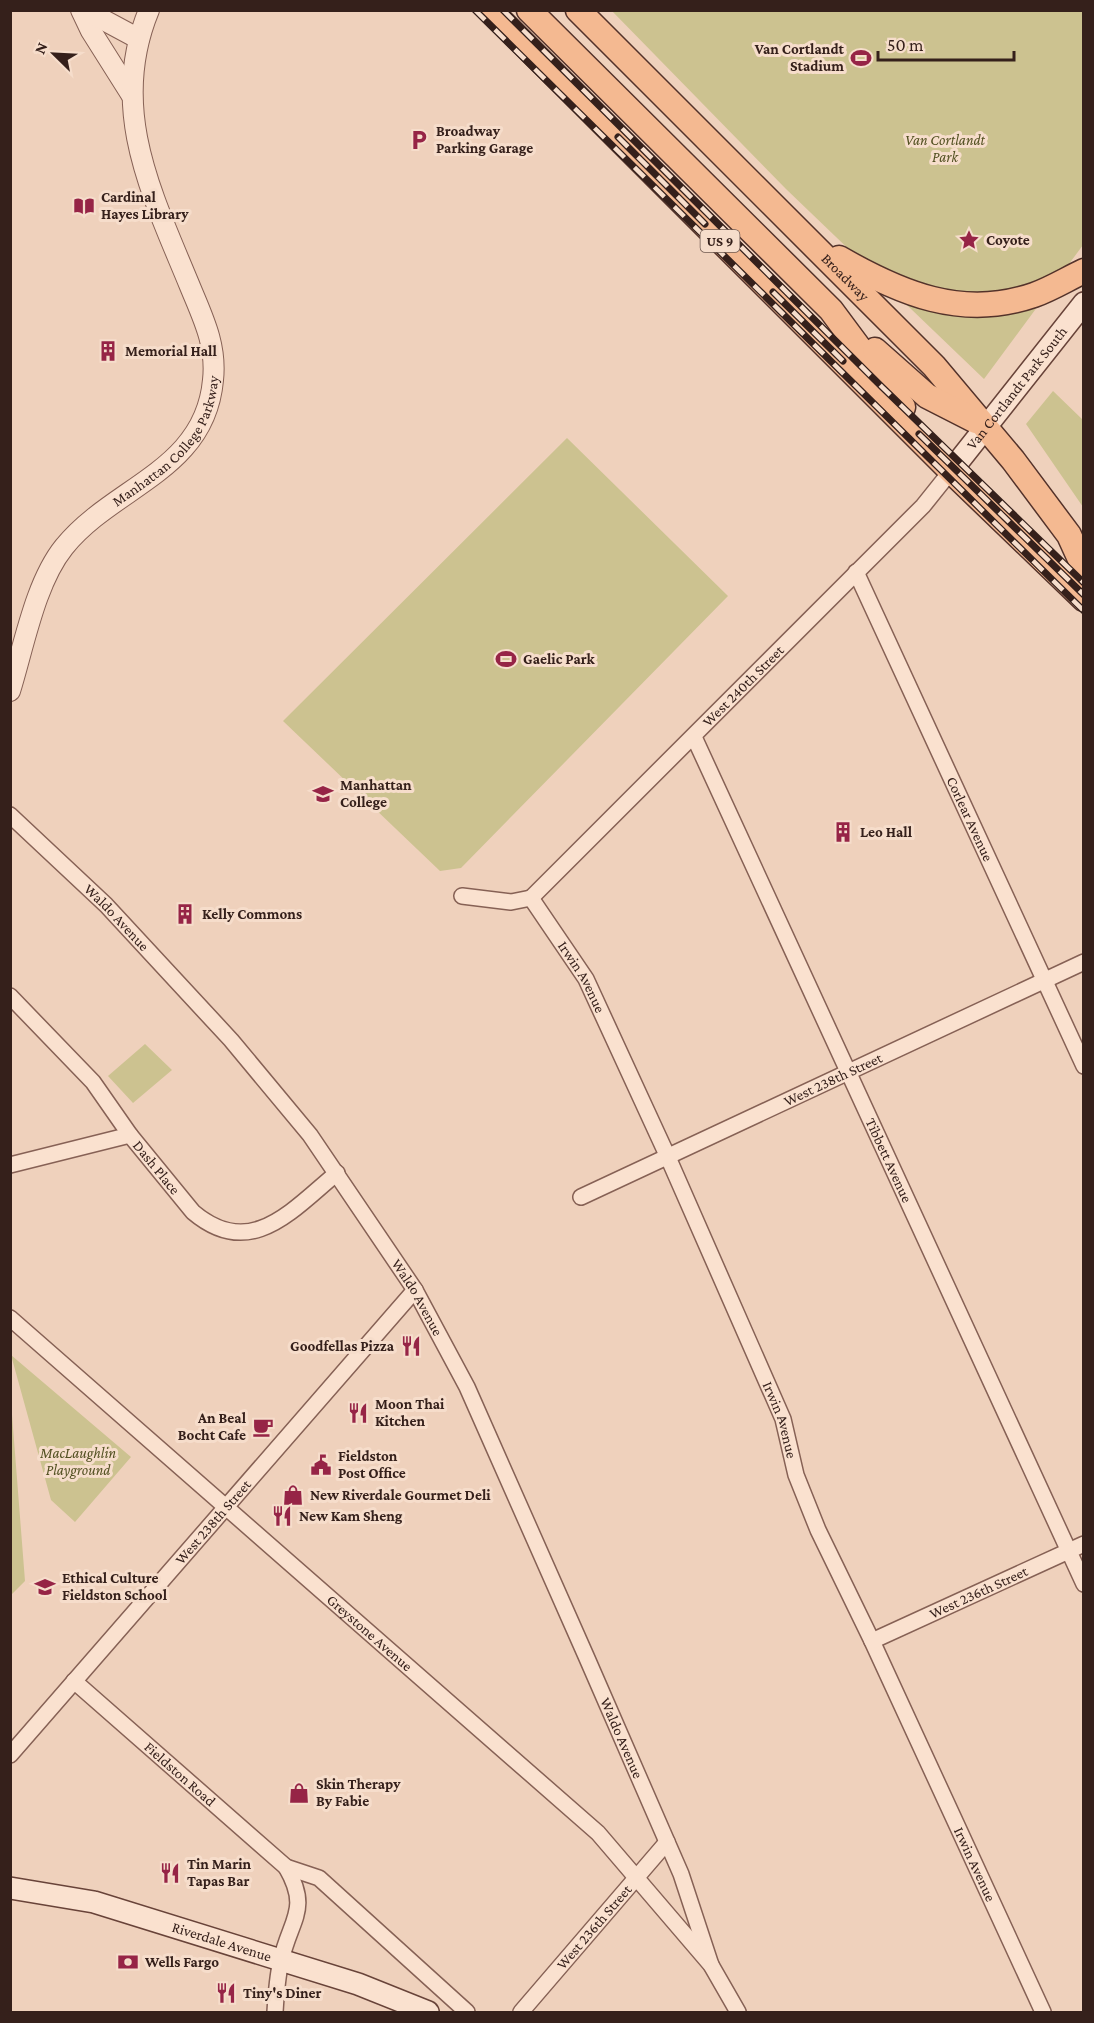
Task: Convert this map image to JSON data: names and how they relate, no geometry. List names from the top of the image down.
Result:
{
  "streets": {
    "main road": [
      "US 9",
      "Broadway",
      "Van Cortlandt Park South",
      "Riverdale Avenue"
    ],
    "street": [
      "Manhattan College Parkway",
      "West 240th Street",
      "Corlear Avenue",
      "Waldo Avenue",
      "Irwin Avenue",
      "West 238th Street",
      "Tibbett Avenue",
      "Dash Place",
      "West 236th Street",
      "Greystone Avenue",
      "Fieldston Road"
    ]
  },
  "crossings": [
    ["US 9", "Van Cortlandt Park South"],
    ["US 9", "West 240th Street"],
    ["Broadway", "Van Cortlandt Park South"],
    ["Van Cortlandt Park South", "West 240th Street"],
    ["West 240th Street", "Corlear Avenue"],
    ["West 240th Street", "Irwin Avenue"],
    ["West 240th Street", "Tibbett Avenue"],
    ["Corlear Avenue", "West 238th Street"],
    ["Waldo Avenue", "West 238th Street"],
    ["Waldo Avenue", "Dash Place"],
    ["Waldo Avenue", "West 236th Street"],
    ["Waldo Avenue", "Greystone Avenue"],
    ["Irwin Avenue", "West 238th Street"],
    ["Irwin Avenue", "West 236th Street"],
    ["West 238th Street", "Tibbett Avenue"],
    ["West 238th Street", "Greystone Avenue"],
    ["West 238th Street", "Fieldston Road"],
    ["Tibbett Avenue", "West 236th Street"],
    ["West 236th Street", "Greystone Avenue"],
    ["Fieldston Road", "Riverdale Avenue"]
  ],
  "parks": ["Van Cortlandt Park", "MacLaughlin Playground"],
  "places": {
    "sports": ["Van Cortlandt Stadium", "Gaelic Park"],
    "parking": ["Broadway Parking Garage"],
    "library": ["Cardinal Hayes Library"],
    "place": ["Coyote"],
    "building": ["Memorial Hall", "Leo Hall", "Kelly Commons"],
    "school or university": ["Manhattan College", "Ethical Culture Fieldston School"],
    "restaurant": [
      "Goodfellas Pizza",
      "Moon Thai Kitchen",
      "New Kam Sheng",
      "Tin Marin Tapas Bar",
      "Tiny's Diner"
    ],
    "cafe": ["An Beal Bocht Cafe"],
    "public building": ["Fieldston Post Office"],
    "shop": ["New Riverdale Gourmet Deli", "Skin Therapy By Fabie"],
    "bank": ["Wells Fargo"]
  },
  "scale_bar": "50 m",
  "north": "top left"
}
